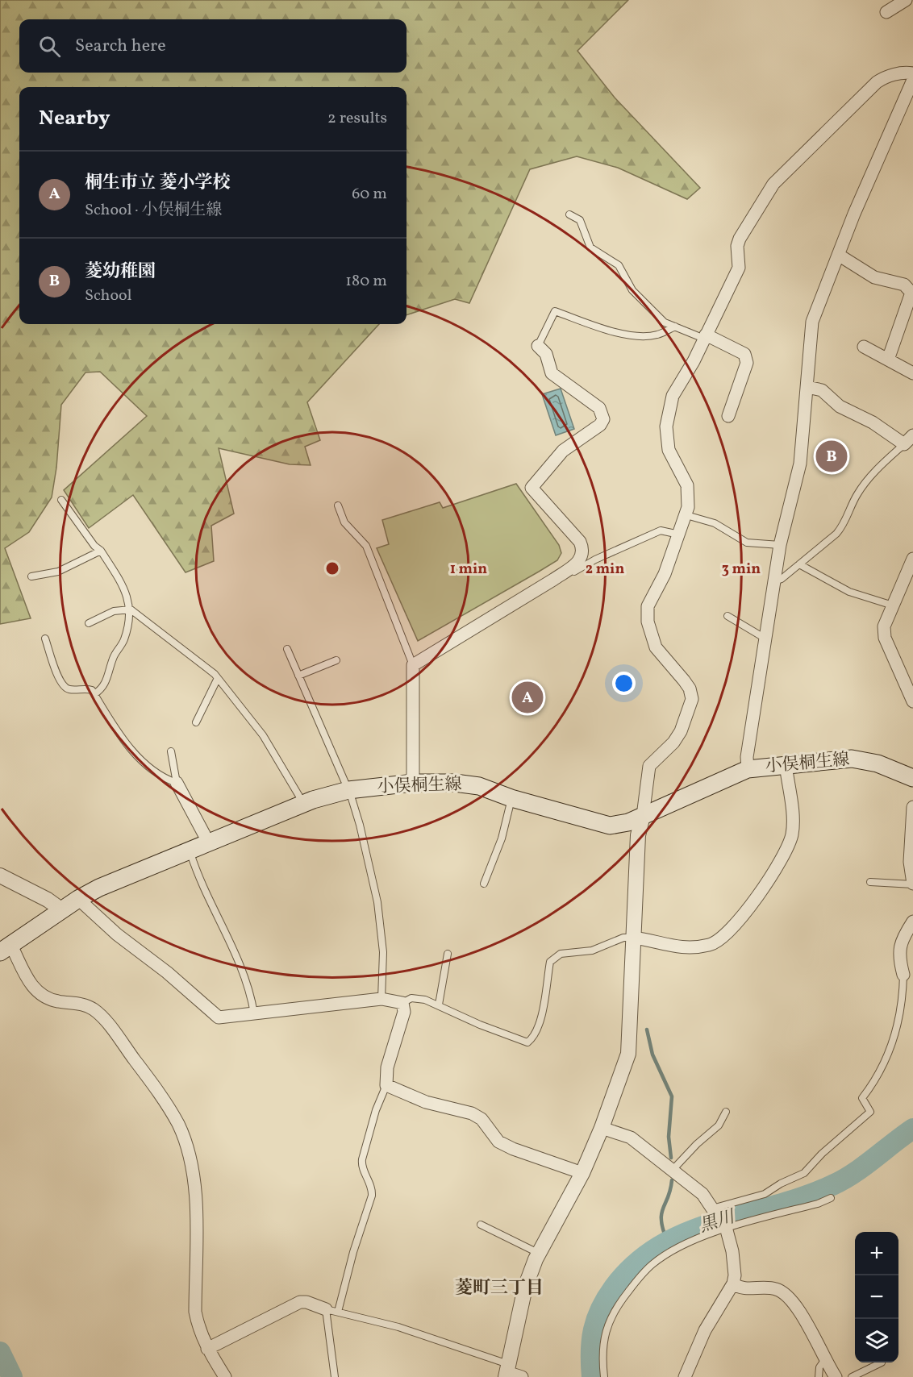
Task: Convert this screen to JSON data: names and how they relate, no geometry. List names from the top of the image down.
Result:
{
  "streets": {
    "main road": ["小俣桐生線"]
  },
  "districts": ["菱町三丁目"],
  "water": ["黒川"],
  "page": {
    "search": "Search here",
    "heading": ["Nearby", "2 results"],
    "list": [
      {
        "mark": "A",
        "name": "桐生市立 菱小学校",
        "note": "School · 小俣桐生線",
        "value": "60 m"
      },
      {
        "mark": "B",
        "name": "菱幼稚園",
        "note": "School",
        "value": "180 m"
      }
    ],
    "pins": ["B", "A"],
    "map_buttons": ["+", "−"]
  },
  "rings": ["1 min", "2 min", "3 min"]
}
